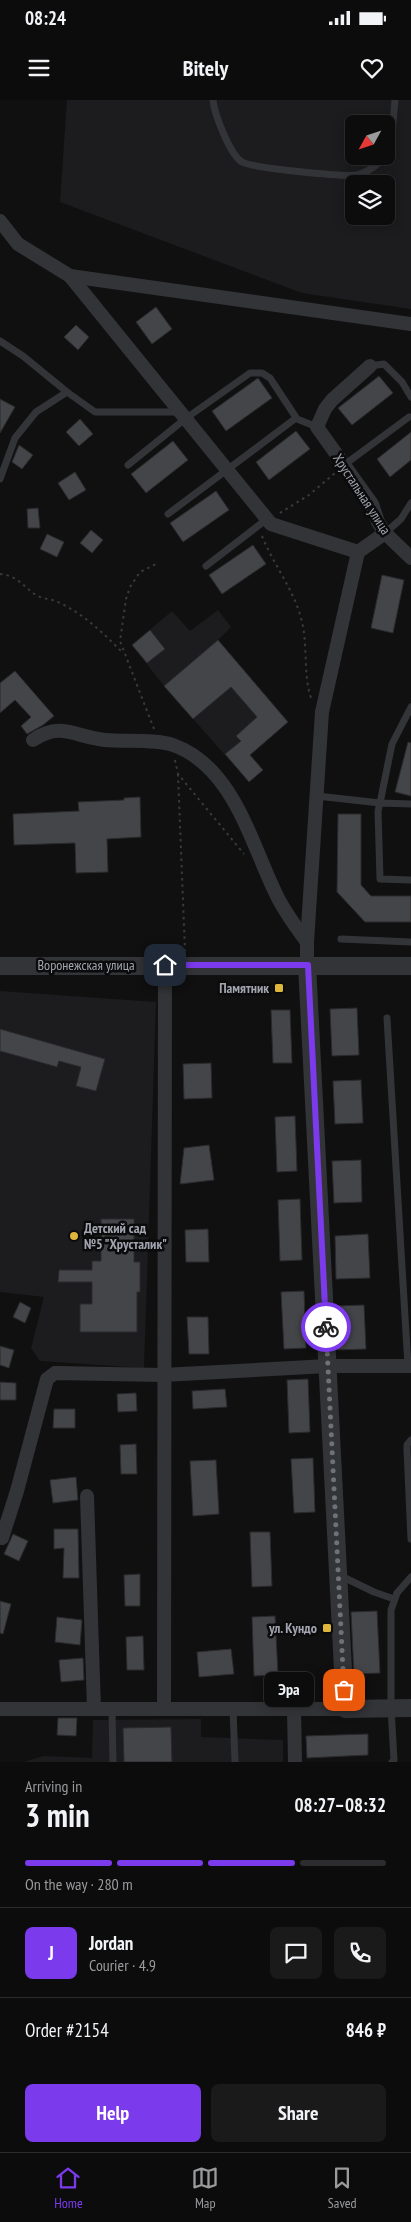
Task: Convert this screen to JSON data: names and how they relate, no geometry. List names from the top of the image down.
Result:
{
  "streets": {
    "street": ["Хрустальная улица", "Воронежская улица"]
  },
  "places": {
    "transit": ["Памятник", "ул. Кундо"],
    "other": ["Детский сад №5 \"Хрусталик\"", "Эра"]
  },
  "north": "bottom left",
  "page": {
    "status": "08:24",
    "header": "Bitely",
    "bubble": "Эра",
    "heading": ["3 min", "Arriving in", "08:27–08:32"],
    "panel": [
      "Jordan",
      "Courier · 4.9",
      "Order #2154",
      "846 ₽"
    ],
    "bar": "On the way · 280 m",
    "round": "J",
    "buttons": ["Help", "Share"],
    "tabs": ["Home", "Map", "Saved"]
  }
}
